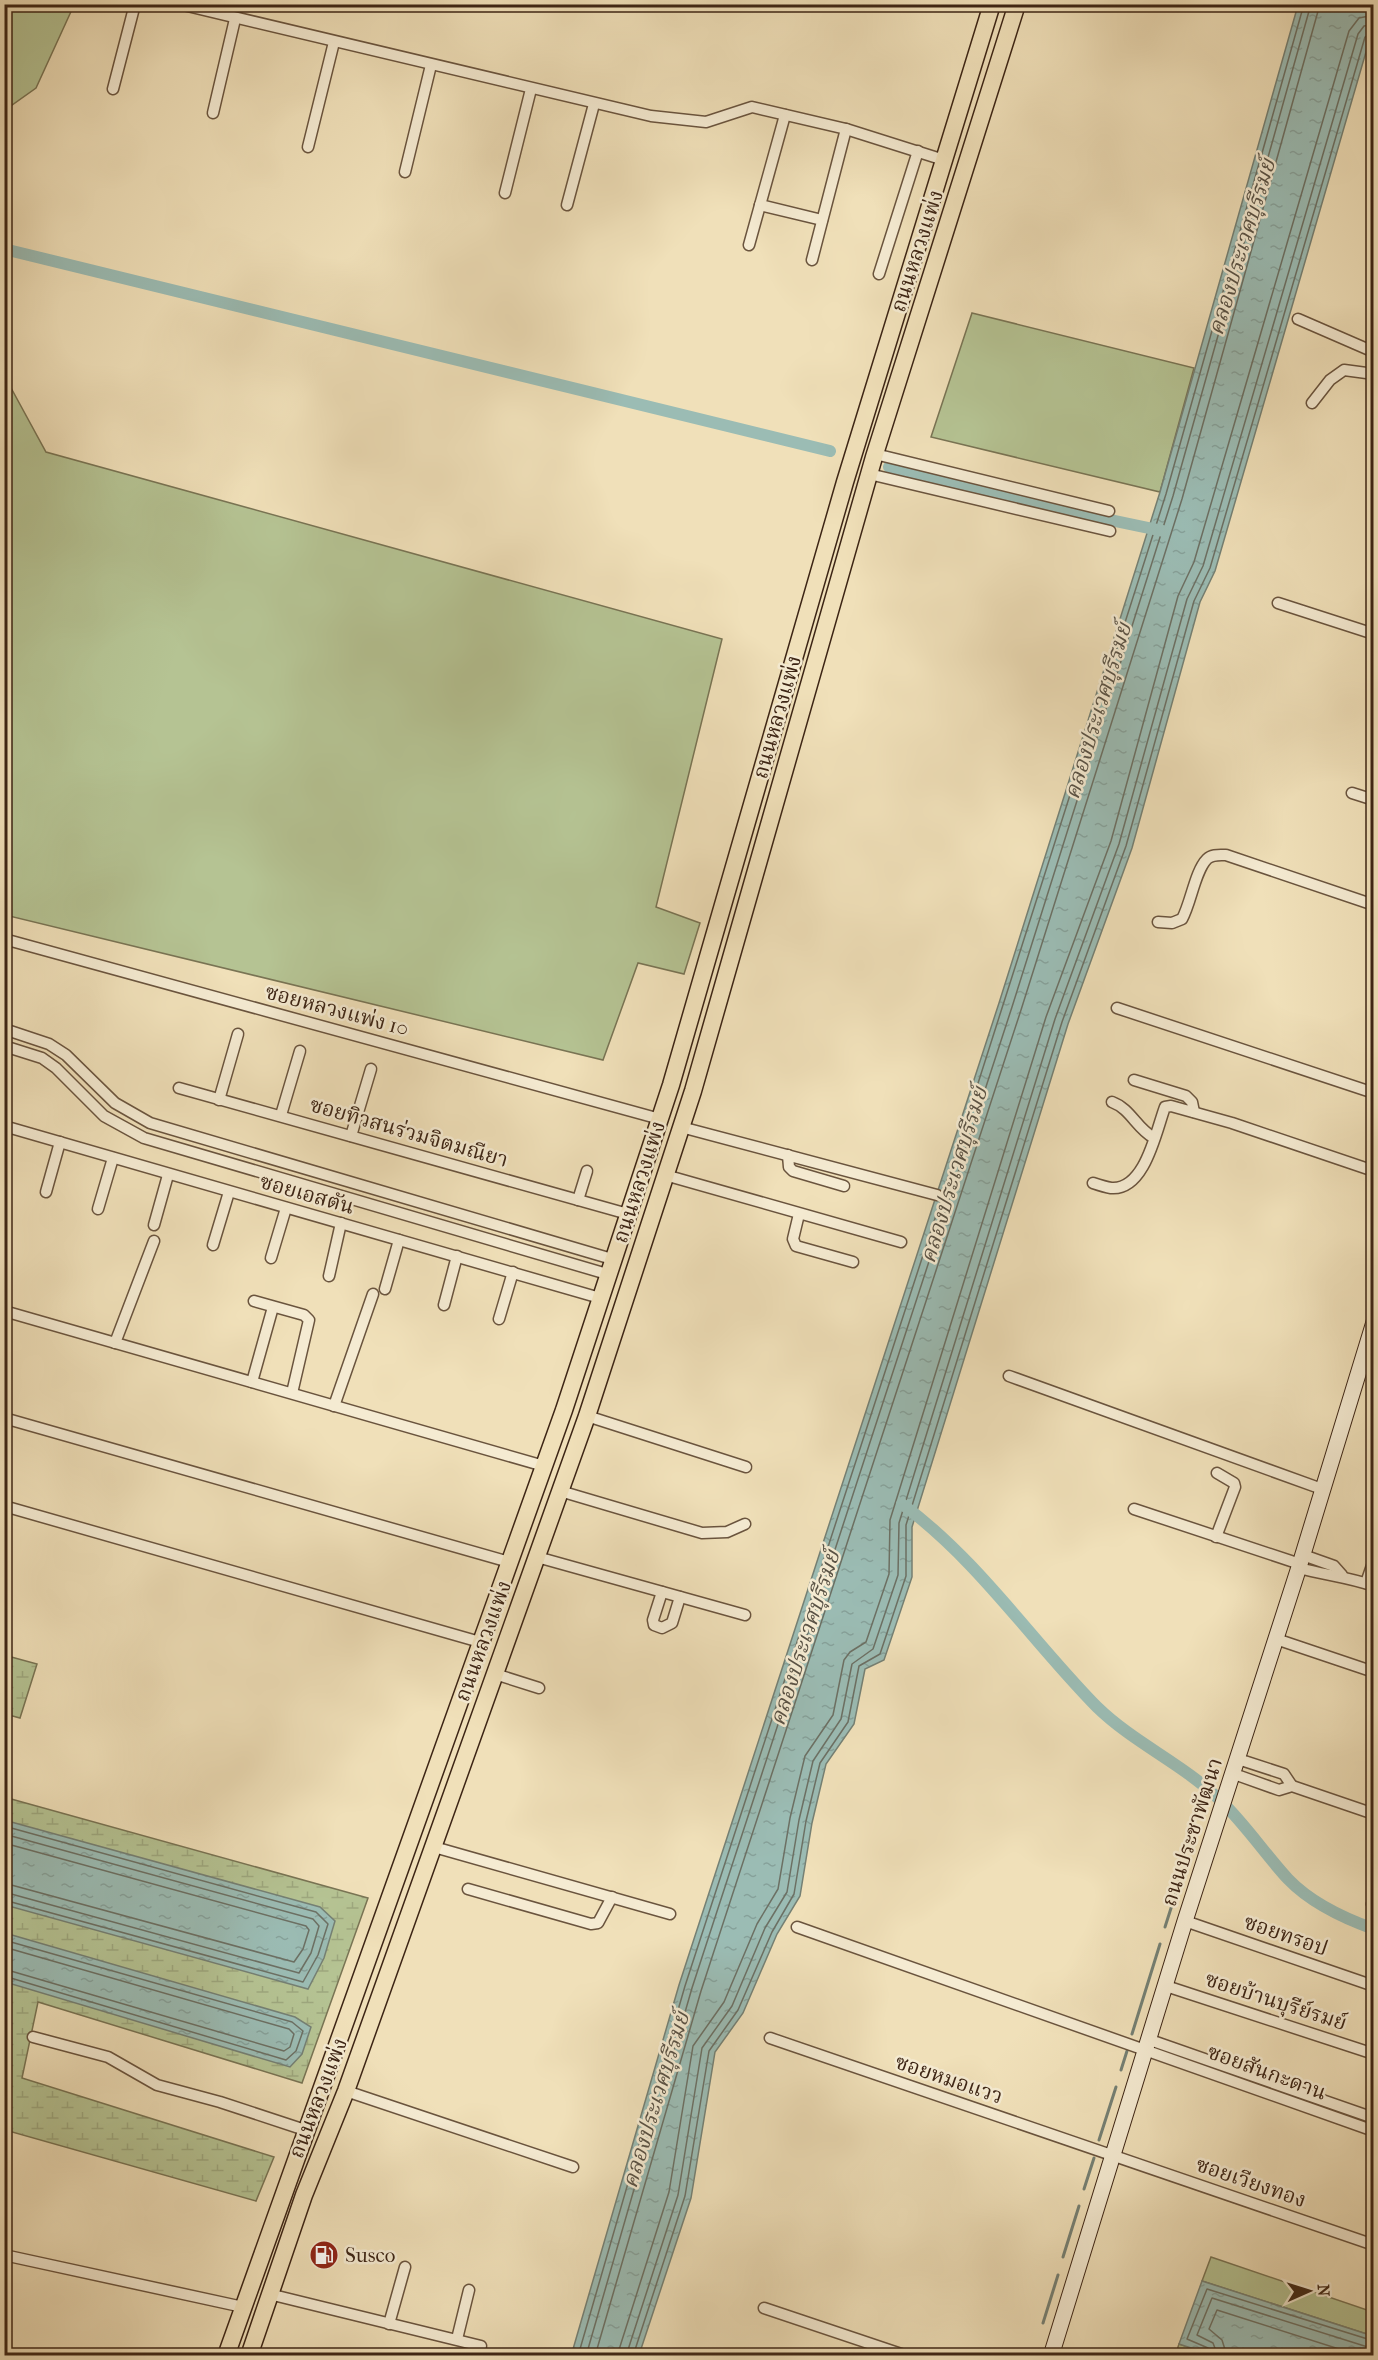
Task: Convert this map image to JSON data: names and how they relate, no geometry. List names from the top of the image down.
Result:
{
  "streets": {
    "main road": ["ถนนหลวงแพ่ง"],
    "street": [
      "ซอยหลวงแพ่ง 10",
      "ซอยทิวสนร่วมจิตมณียา",
      "ซอยเอสตัน",
      "ถนนประชาพัฒนา",
      "ซอยทรอป",
      "ซอยบ้านบุรีย์รมย์",
      "ซอยสันกะดาน",
      "ซอยหมอแวว",
      "ซอยเวียงทอง"
    ]
  },
  "crossings": [
    ["ถนนหลวงแพ่ง", "ซอยหลวงแพ่ง 10"],
    ["ถนนหลวงแพ่ง", "ซอยทิวสนร่วมจิตมณียา"],
    ["ถนนหลวงแพ่ง", "ซอยเอสตัน"],
    ["ถนนประชาพัฒนา", "ซอยทรอป"],
    ["ถนนประชาพัฒนา", "ซอยบ้านบุรีย์รมย์"],
    ["ถนนประชาพัฒนา", "ซอยสันกะดาน"],
    ["ถนนประชาพัฒนา", "ซอยหมอแวว"],
    ["ถนนประชาพัฒนา", "ซอยเวียงทอง"],
    ["ซอยหมอแวว", "ซอยเวียงทอง"]
  ],
  "water": ["คลองประเวศบุรีรมย์"],
  "places": {
    "fuel station": ["Susco"]
  },
  "north": "right"
}
